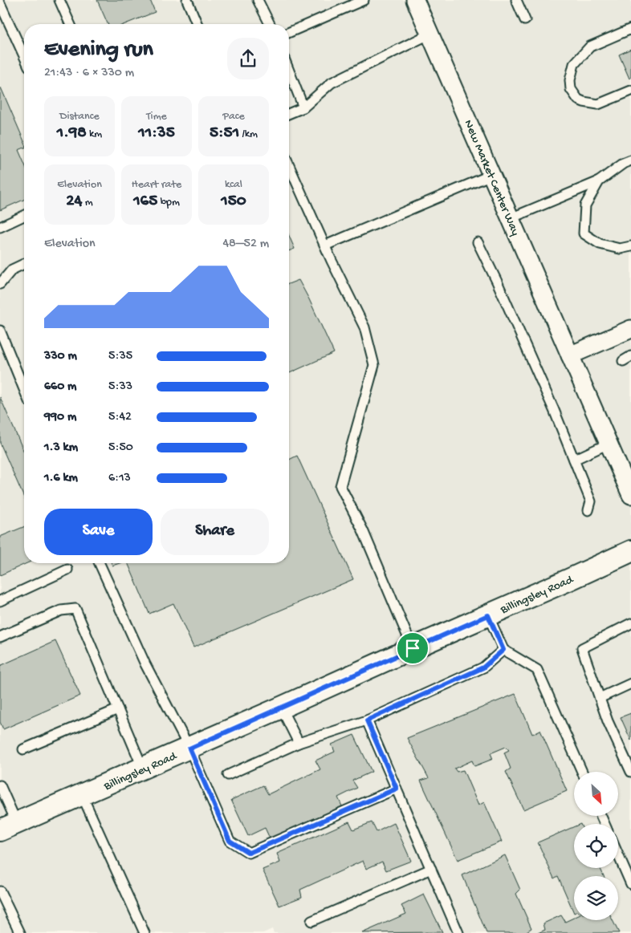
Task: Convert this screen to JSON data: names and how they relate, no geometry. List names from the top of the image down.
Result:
{
  "streets": {
    "street": ["New Market Center Way", "Billingsley Road"]
  },
  "north": "bottom right",
  "page": {
    "heading": ["Evening run", "21:43 · 6 × 330 m"],
    "stats": [
      ["Distance", "1.98 km"],
      ["Time", "11:35"],
      ["Pace", "5:51 /km"],
      ["Elevation", "24 m"],
      ["Heart rate", "165 bpm"],
      ["kcal", "150"]
    ],
    "chart": ["Elevation", "48–52 m"],
    "list": [
      {
        "name": "330 m",
        "note": "5:35"
      },
      {
        "name": "660 m",
        "note": "5:33"
      },
      {
        "name": "990 m",
        "note": "5:42"
      },
      {
        "name": "1.3 km",
        "note": "5:50"
      },
      {
        "name": "1.6 km",
        "note": "6:13"
      }
    ],
    "buttons": ["Save", "Share"]
  }
}
